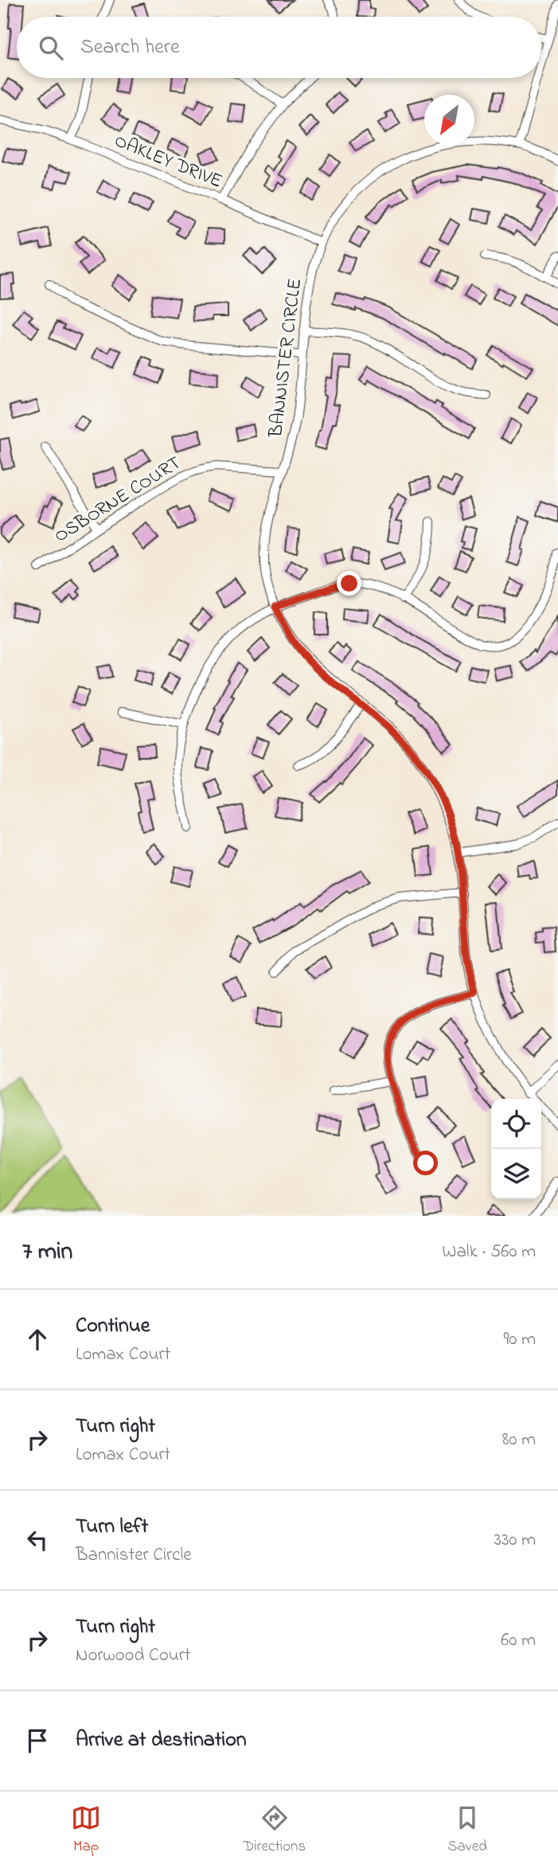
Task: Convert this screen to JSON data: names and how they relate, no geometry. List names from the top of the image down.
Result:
{
  "streets": {
    "street": ["OAKLEY DRIVE", "BANNISTER CIRCLE", "OSBORNE COURT"]
  },
  "crossings": [
    ["OAKLEY DRIVE", "BANNISTER CIRCLE"],
    ["BANNISTER CIRCLE", "OSBORNE COURT"]
  ],
  "north": "bottom left",
  "page": {
    "search": "Search here",
    "heading": ["7 min", "Walk · 560 m"],
    "list": [
      ["Continue", "Lomax Court", "90 m"],
      ["Turn right", "Lomax Court", "80 m"],
      ["Turn left", "Bannister Circle", "330 m"],
      ["Turn right", "Norwood Court", "60 m"],
      "Arrive at destination"
    ],
    "nav": ["Map", "Directions", "Saved"]
  }
}
